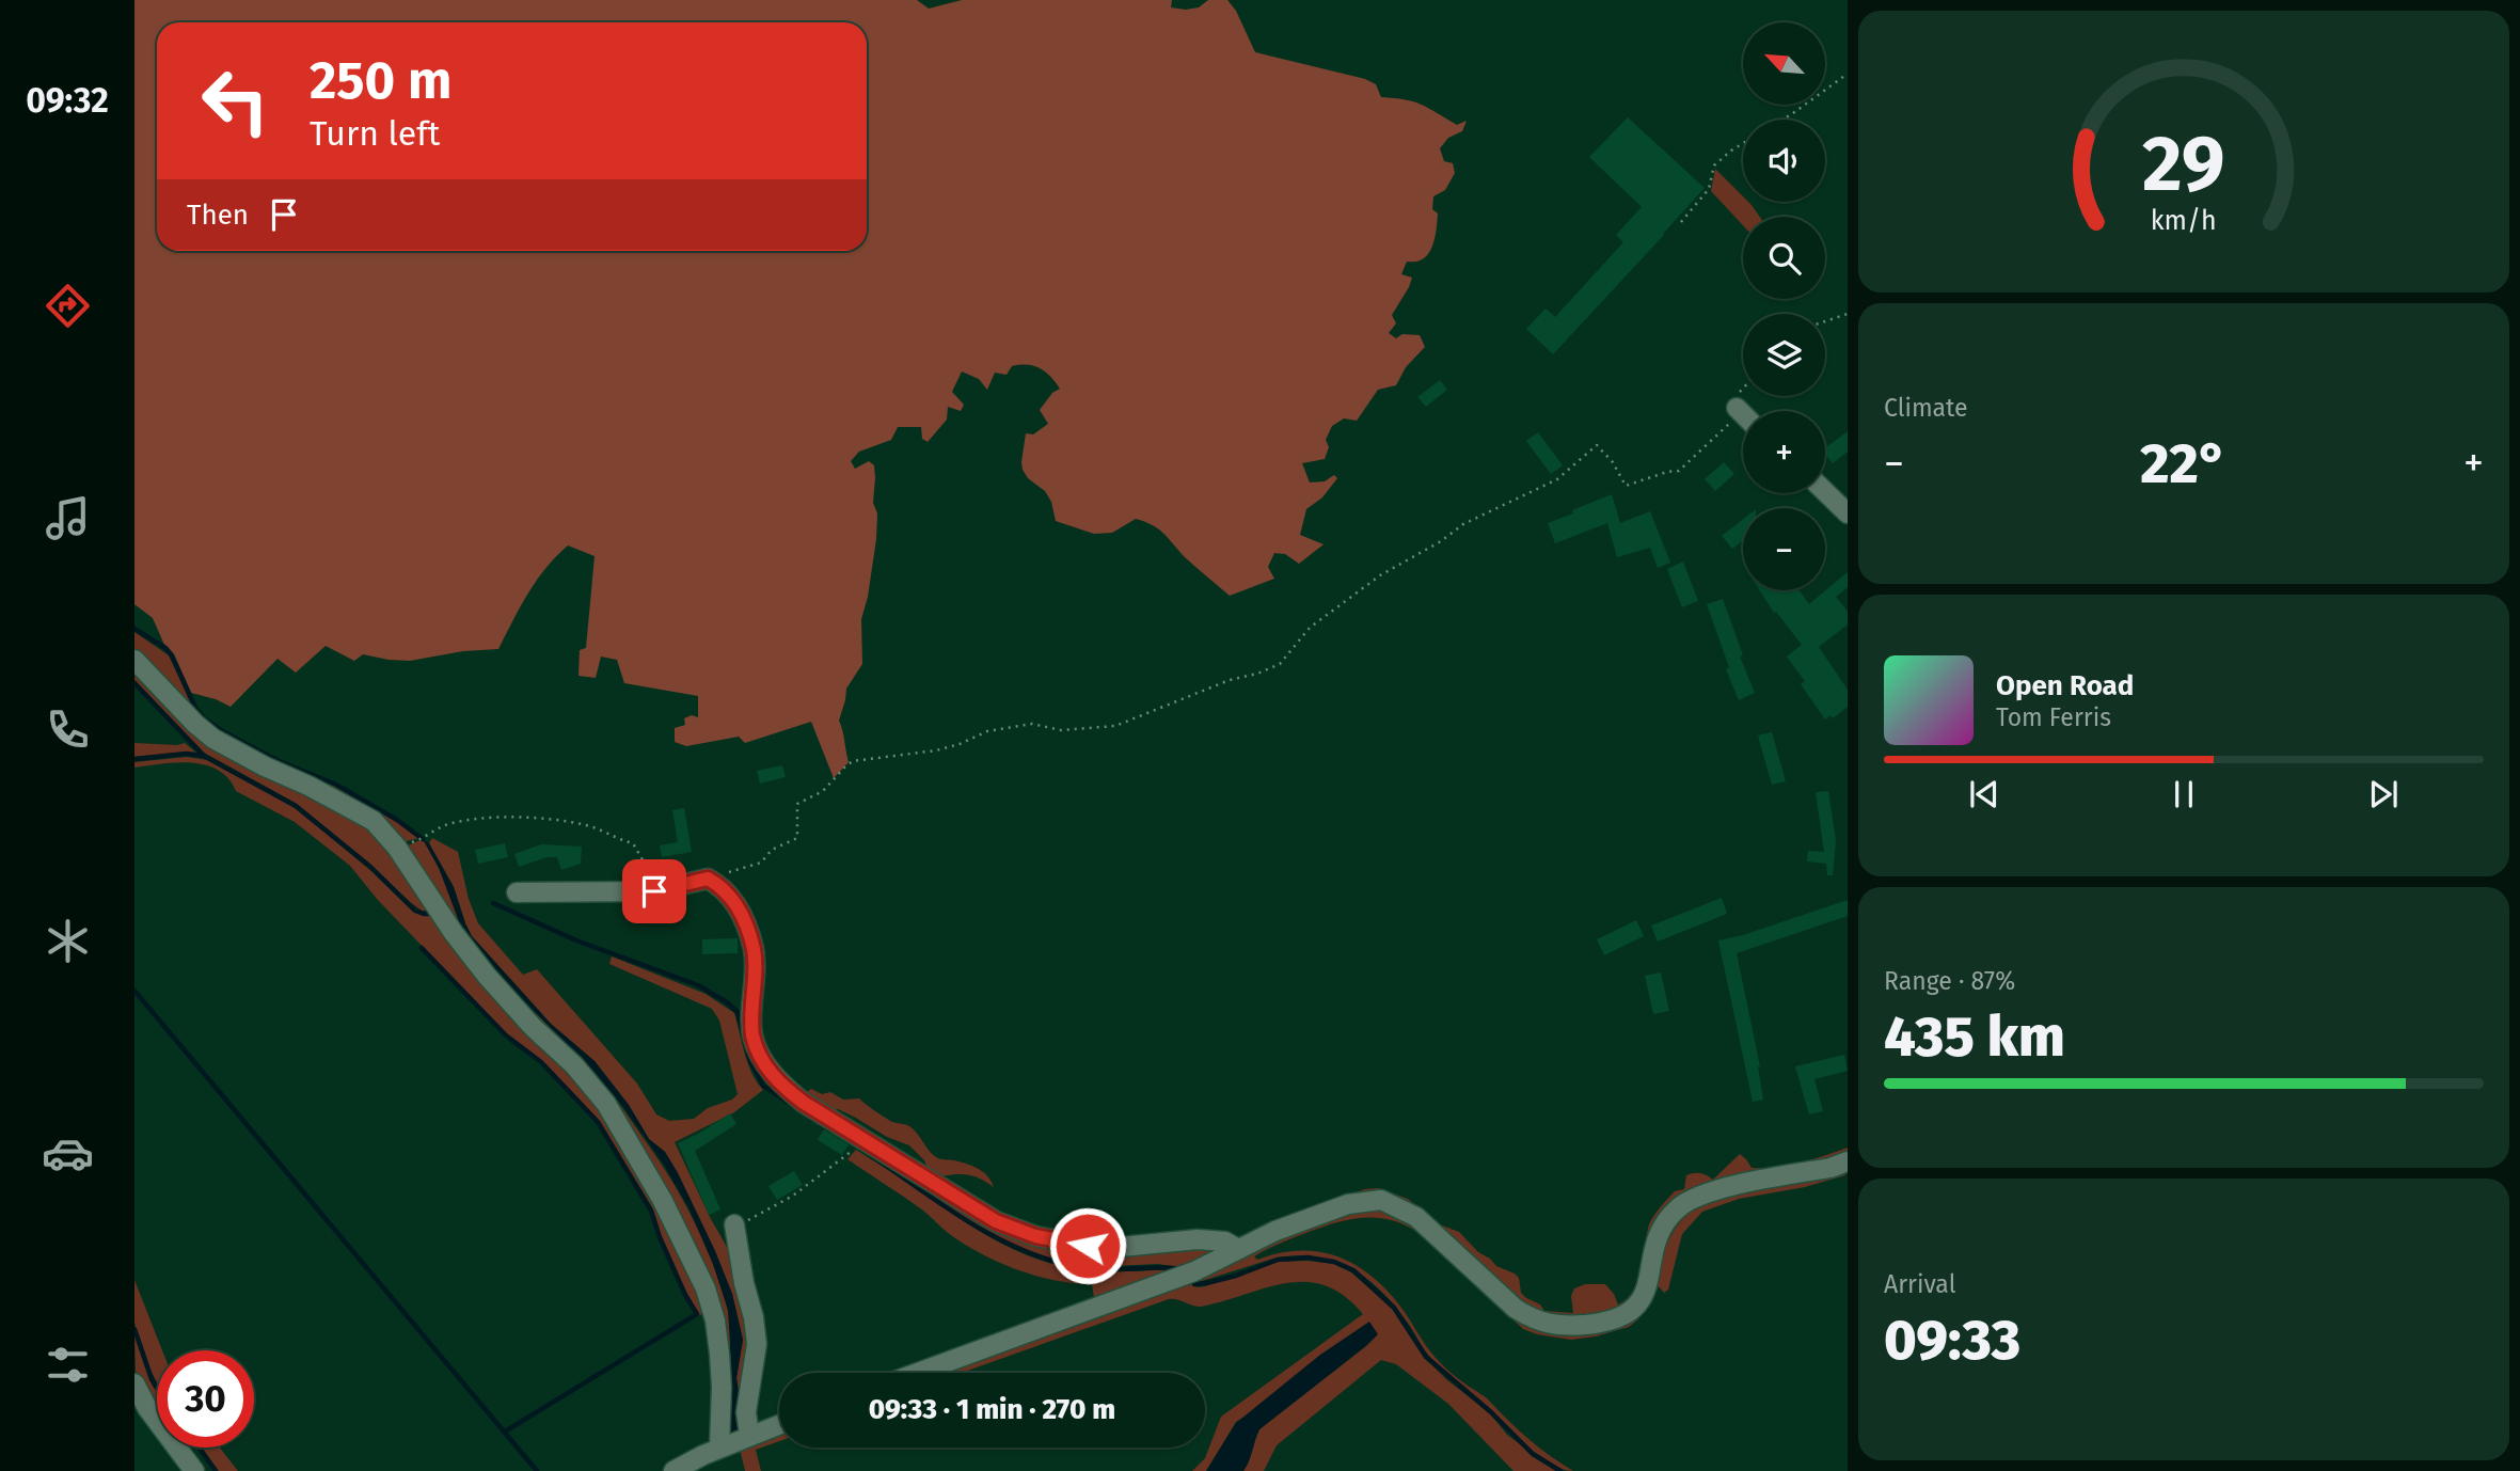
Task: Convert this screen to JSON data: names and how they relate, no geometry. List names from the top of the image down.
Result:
{
  "north": "top left",
  "page": {
    "tabs": "09:32",
    "map_buttons": ["+", "−"],
    "turn": ["250 m", "Turn left"],
    "then": "Then",
    "tile": [
      "Climate",
      ["Range · 87%", "435 km"],
      ["Arrival", "09:33"]
    ],
    "heat": ["−", "22°", "+"],
    "song": ["Open Road", "Tom Ferris"],
    "limit": "30",
    "trip": "09:33 · 1 min · 270 m",
    "gauge": ["29", "km/h"]
  }
}
